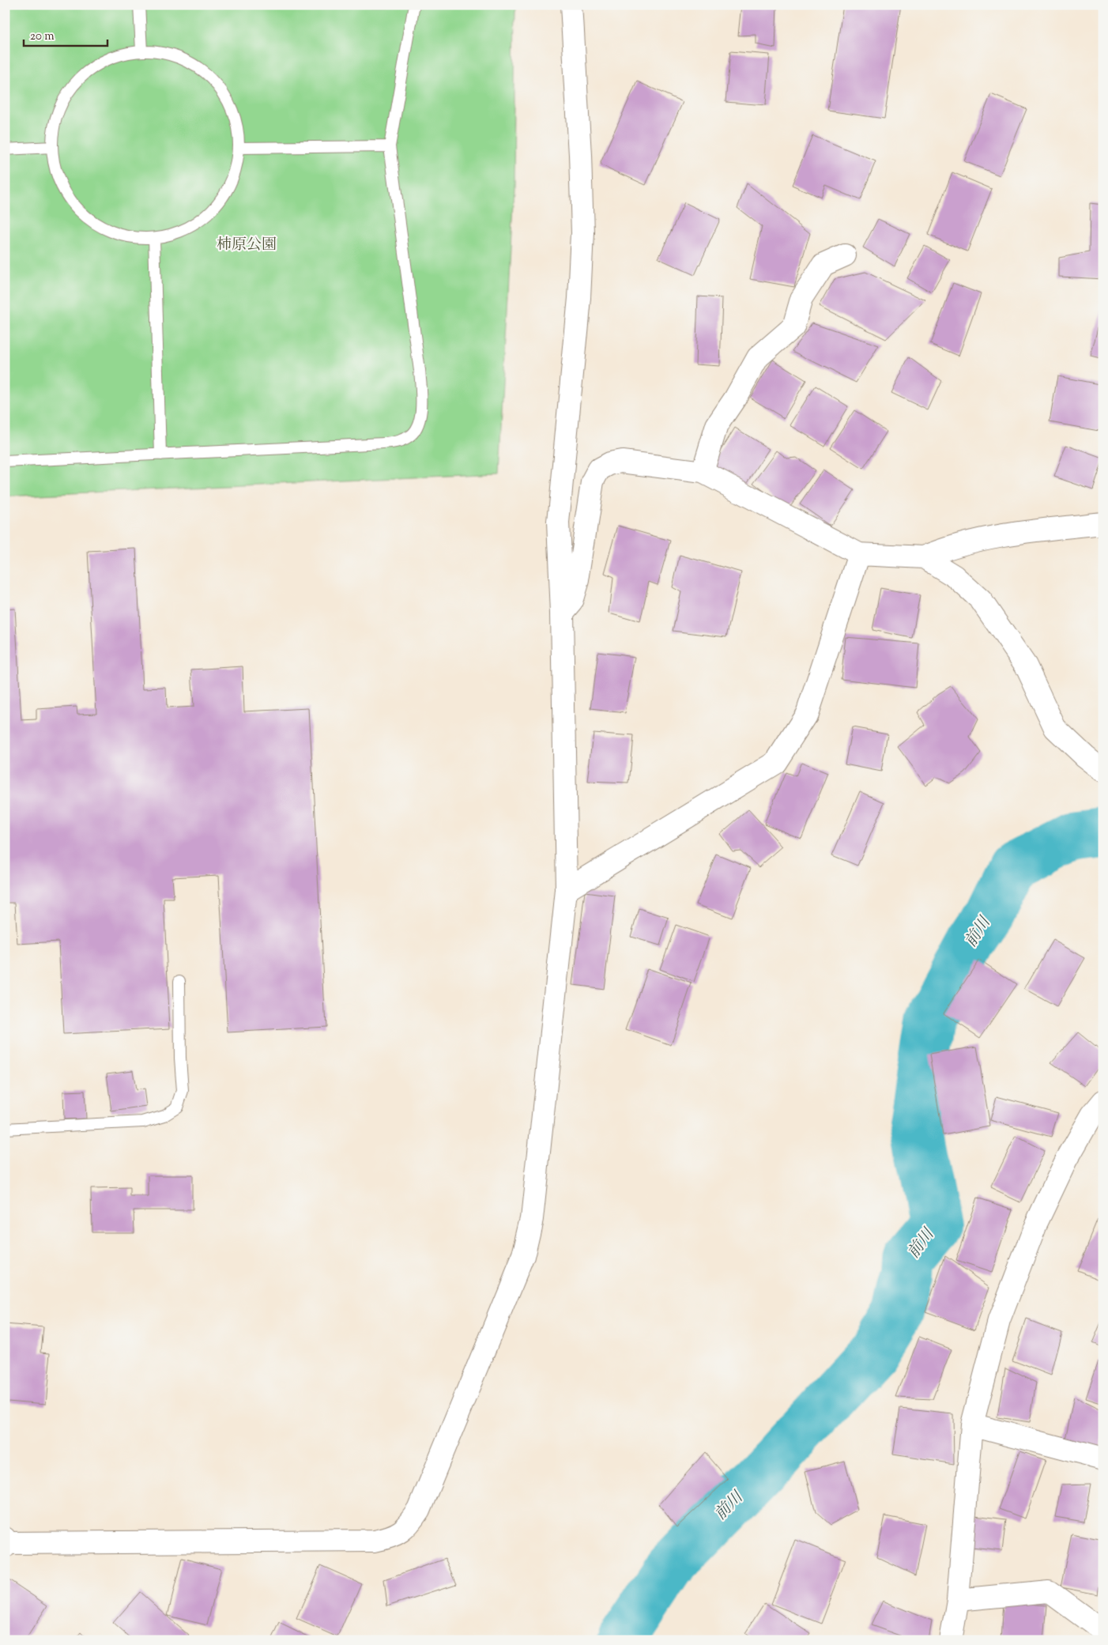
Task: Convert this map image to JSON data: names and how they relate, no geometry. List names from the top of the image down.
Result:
{
  "water": ["前川"],
  "parks": ["柿原公園"],
  "scale_bar": "20 m"
}
